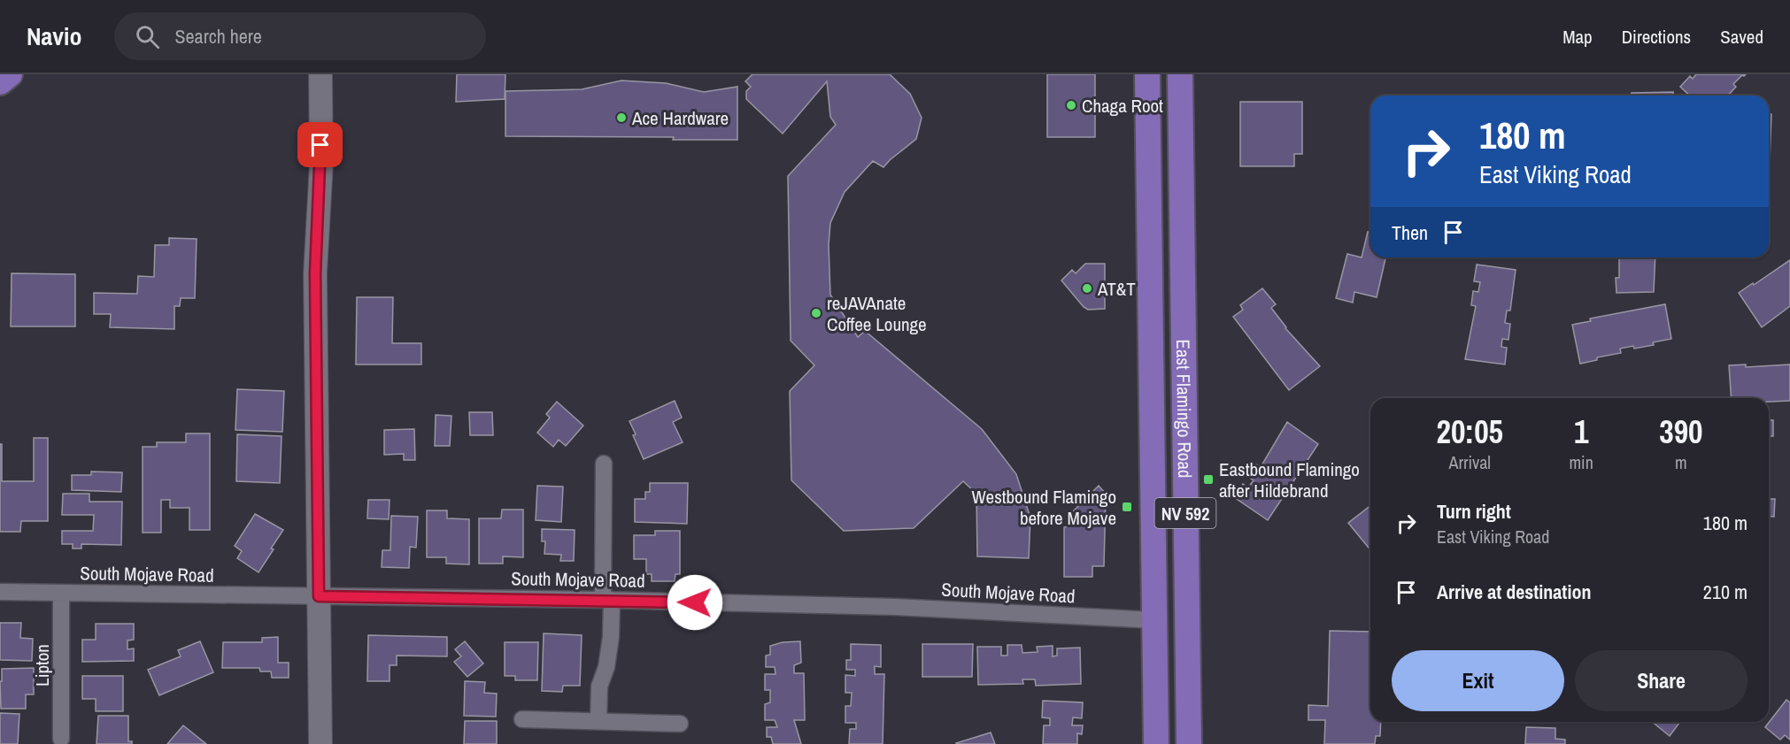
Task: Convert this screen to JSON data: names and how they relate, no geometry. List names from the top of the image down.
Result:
{
  "streets": {
    "main road": ["East Flamingo Road", "NV 592"],
    "street": ["South Mojave Road", "Lipton"]
  },
  "crossings": [
    ["East Flamingo Road", "South Mojave Road"],
    ["South Mojave Road", "Lipton"]
  ],
  "places": {
    "other": [
      "Chaga Root",
      "Ace Hardware",
      "AT&T",
      "reJAVAnate Coffee Lounge"
    ],
    "transit": ["Eastbound Flamingo after Hildebrand", "Westbound Flamingo before Mojave"]
  },
  "page": {
    "header": "Navio",
    "search": "Search here",
    "nav": ["Map", "Directions", "Saved"],
    "turn": ["180 m", "East Viking Road"],
    "then": "Then",
    "eta": [
      "20:05",
      "Arrival",
      "1",
      "min",
      "390",
      "m"
    ],
    "list": [
      {
        "name": "Turn right",
        "note": "East Viking Road",
        "value": "180 m"
      },
      {
        "name": "Arrive at destination",
        "value": "210 m"
      }
    ],
    "buttons": ["Exit", "Share"]
  }
}
